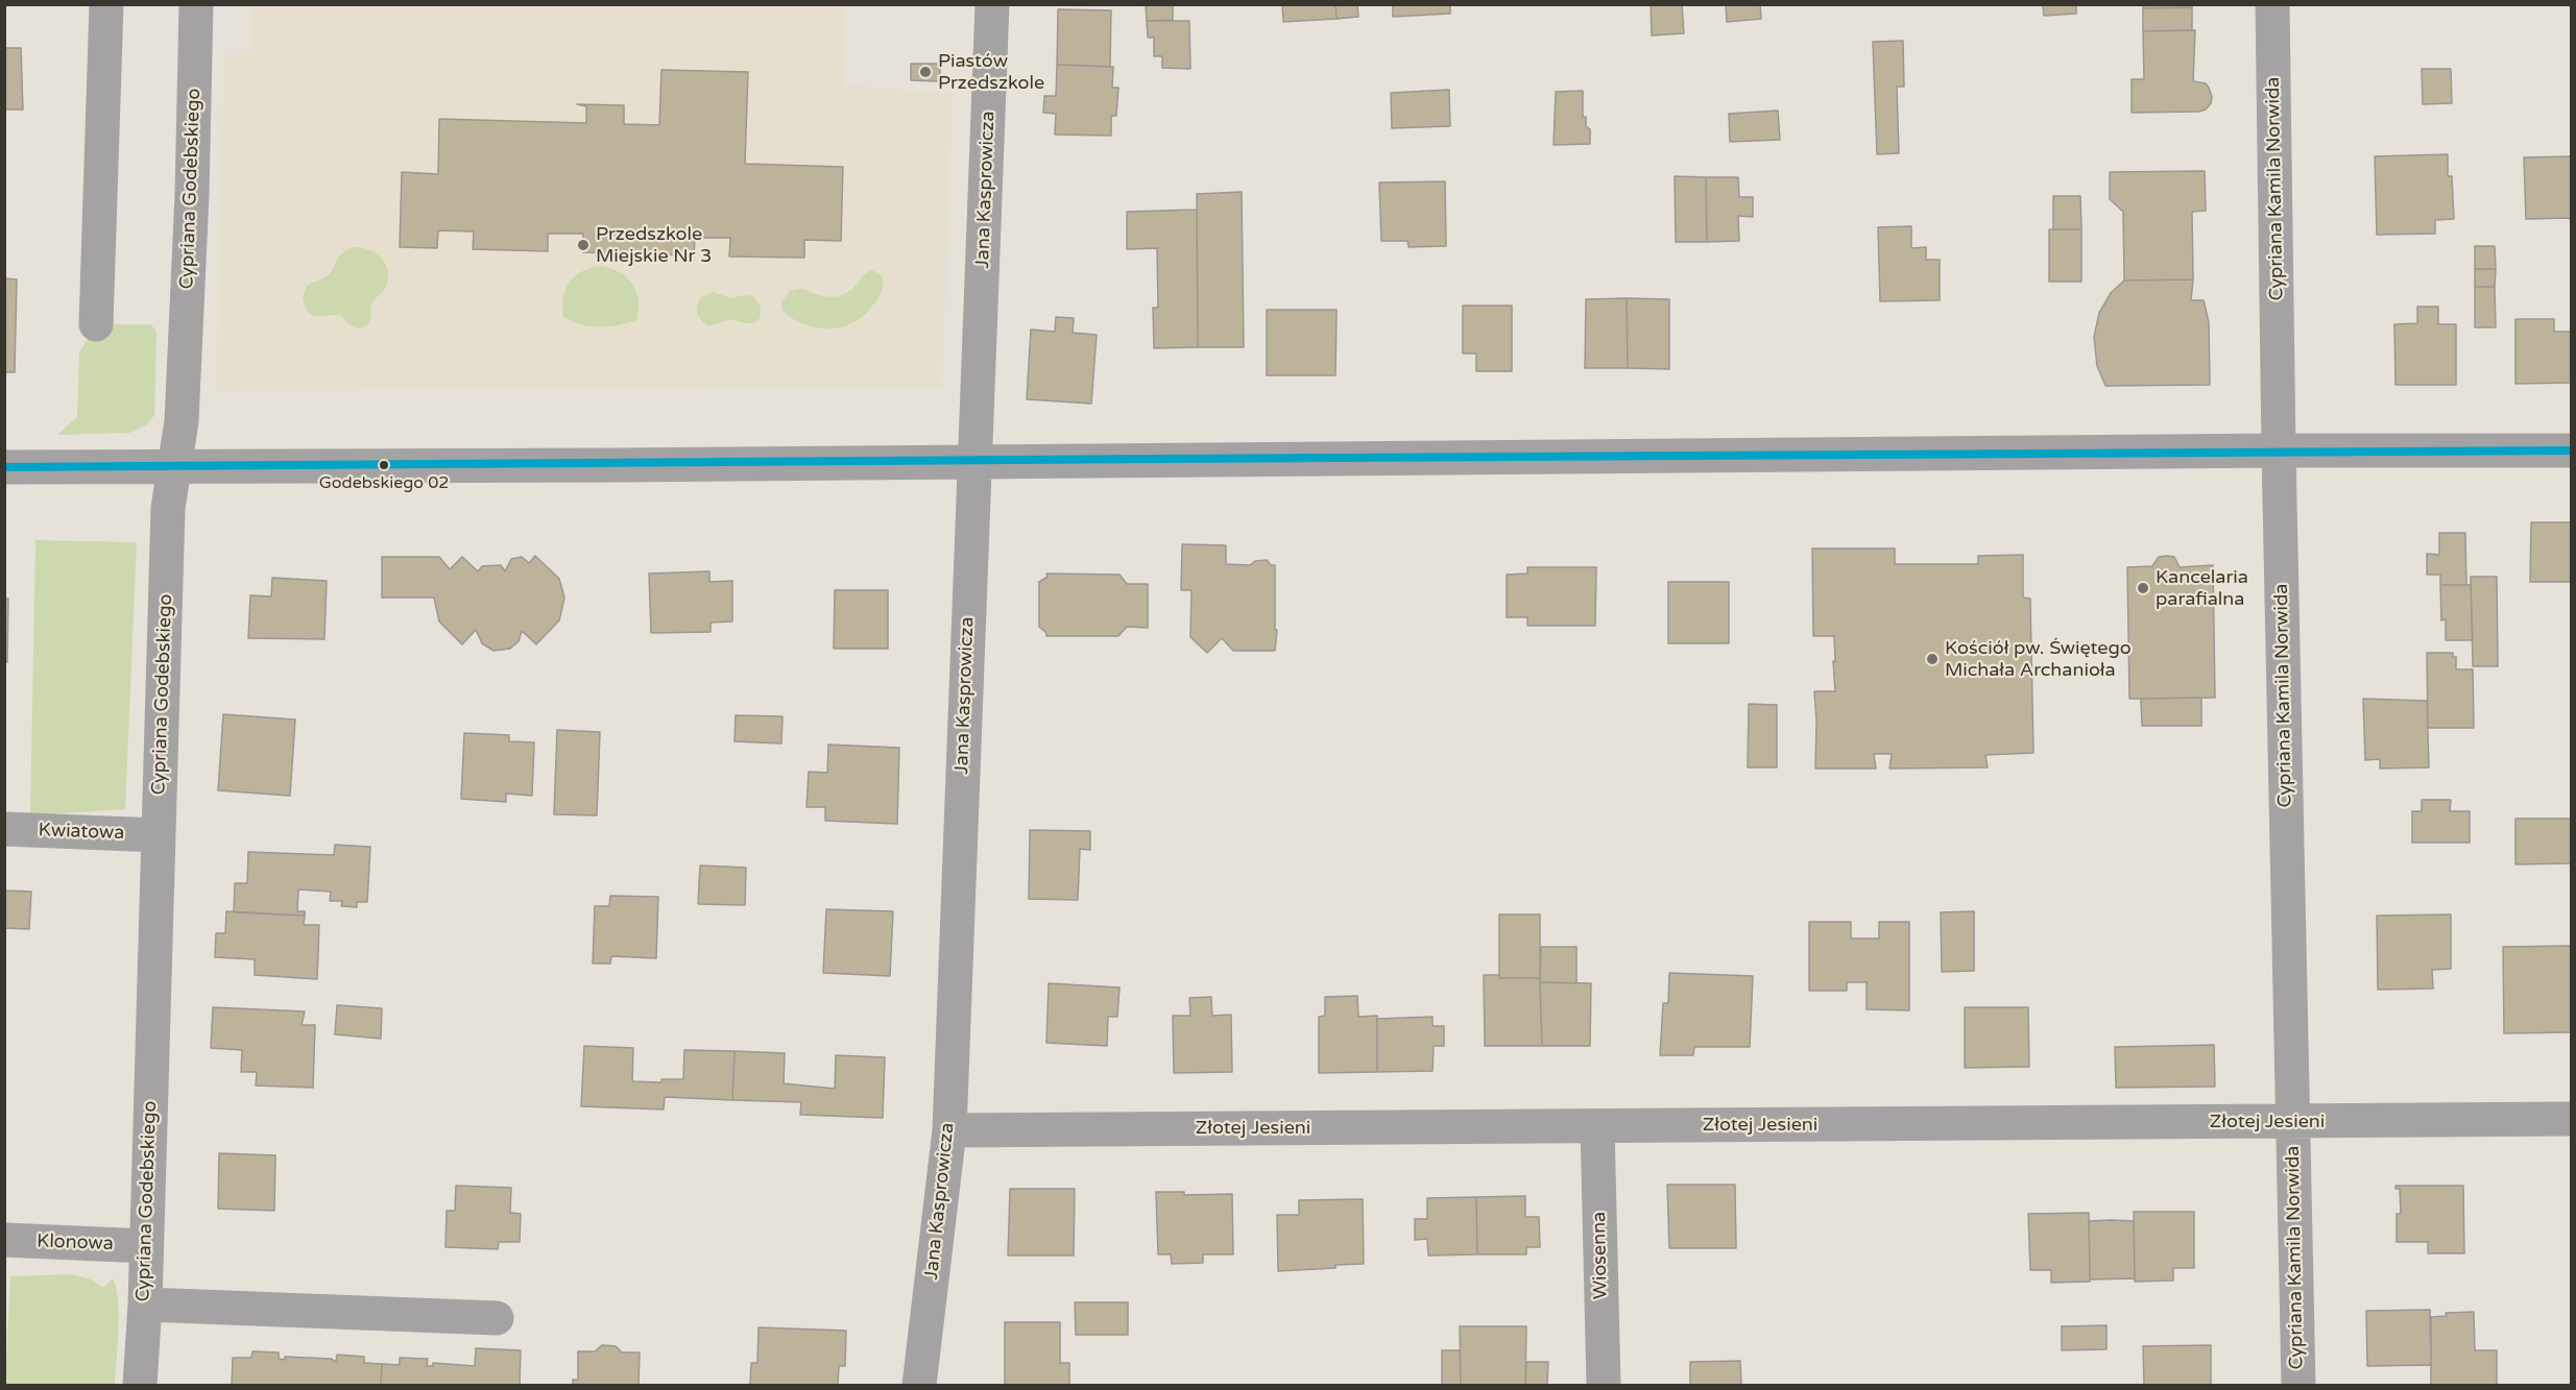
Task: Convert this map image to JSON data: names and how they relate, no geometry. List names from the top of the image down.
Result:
{
  "streets": {
    "street": [
      "Cypriana Godebskiego",
      "Cypriana Kamila Norwida",
      "Jana Kasprowicza",
      "Kwiatowa",
      "Złotej Jesieni",
      "Klonowa",
      "Wiosenna"
    ]
  },
  "crossings": [
    ["Cypriana Godebskiego", "Kwiatowa"],
    ["Cypriana Godebskiego", "Klonowa"],
    ["Cypriana Kamila Norwida", "Złotej Jesieni"],
    ["Jana Kasprowicza", "Złotej Jesieni"],
    ["Złotej Jesieni", "Wiosenna"]
  ],
  "places": [
    "Piastów Przedszkole",
    "Przedszkole Miejskie Nr 3",
    "Godebskiego 02",
    "Kancelaria parafialna",
    "Kościół pw. Świętego Michała Archanioła"
  ]
}
